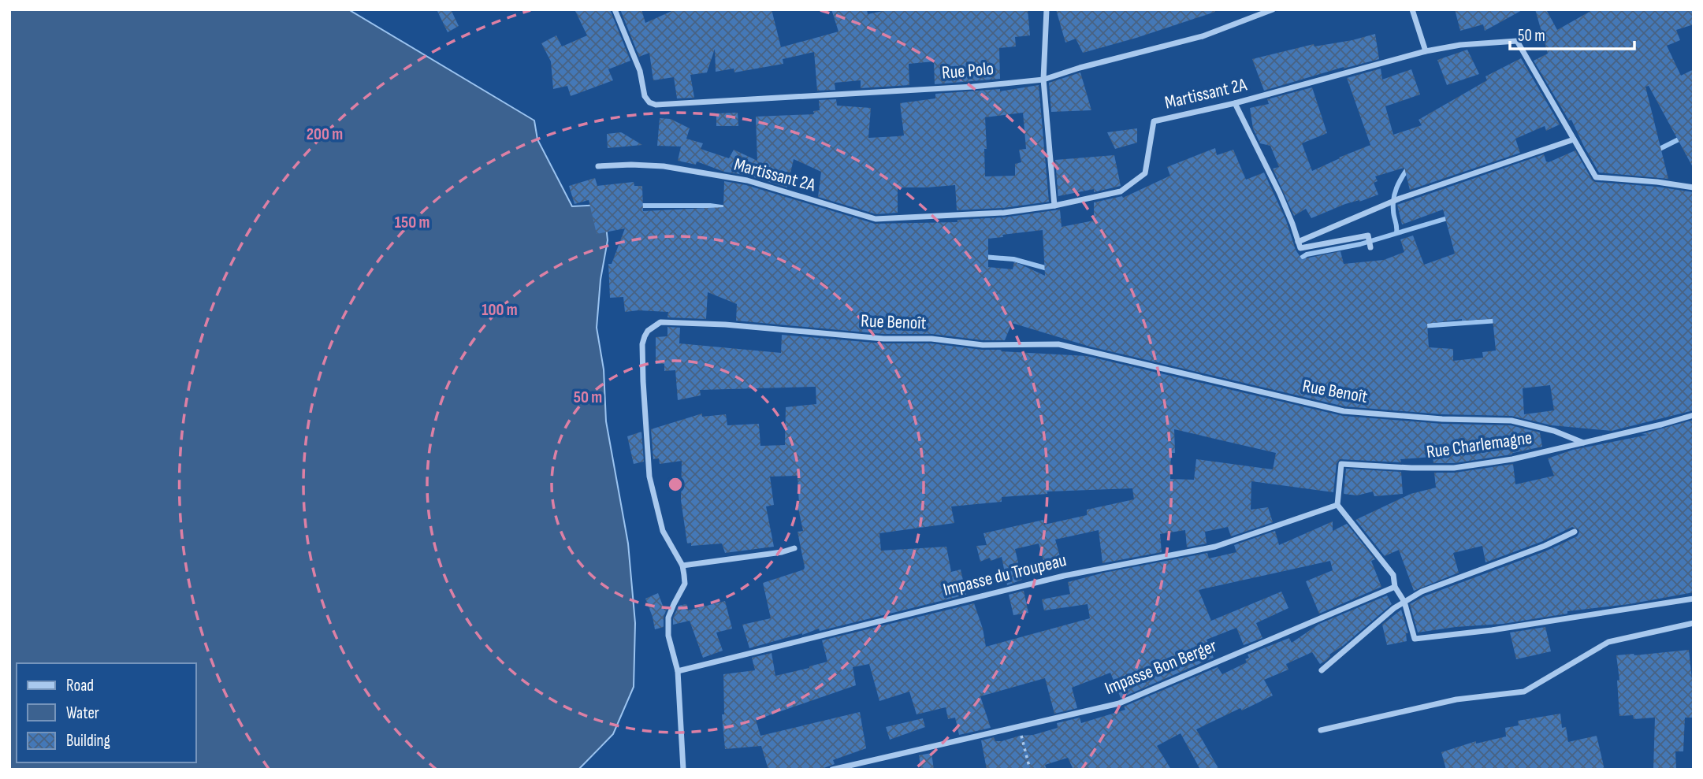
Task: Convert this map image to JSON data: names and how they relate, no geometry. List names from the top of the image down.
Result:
{
  "streets": {
    "street": [
      "Rue Polo",
      "Martissant 2A",
      "Rue Benoît",
      "Rue Charlemagne",
      "Impasse du Troupeau",
      "Impasse Bon Berger"
    ]
  },
  "crossings": [
    ["Rue Benoît", "Rue Charlemagne"],
    ["Rue Charlemagne", "Impasse du Troupeau"]
  ],
  "legend": ["Road", "Water", "Building"],
  "scale_bar": "50 m",
  "rings": [
    "200 m",
    "150 m",
    "100 m",
    "50 m"
  ]
}
